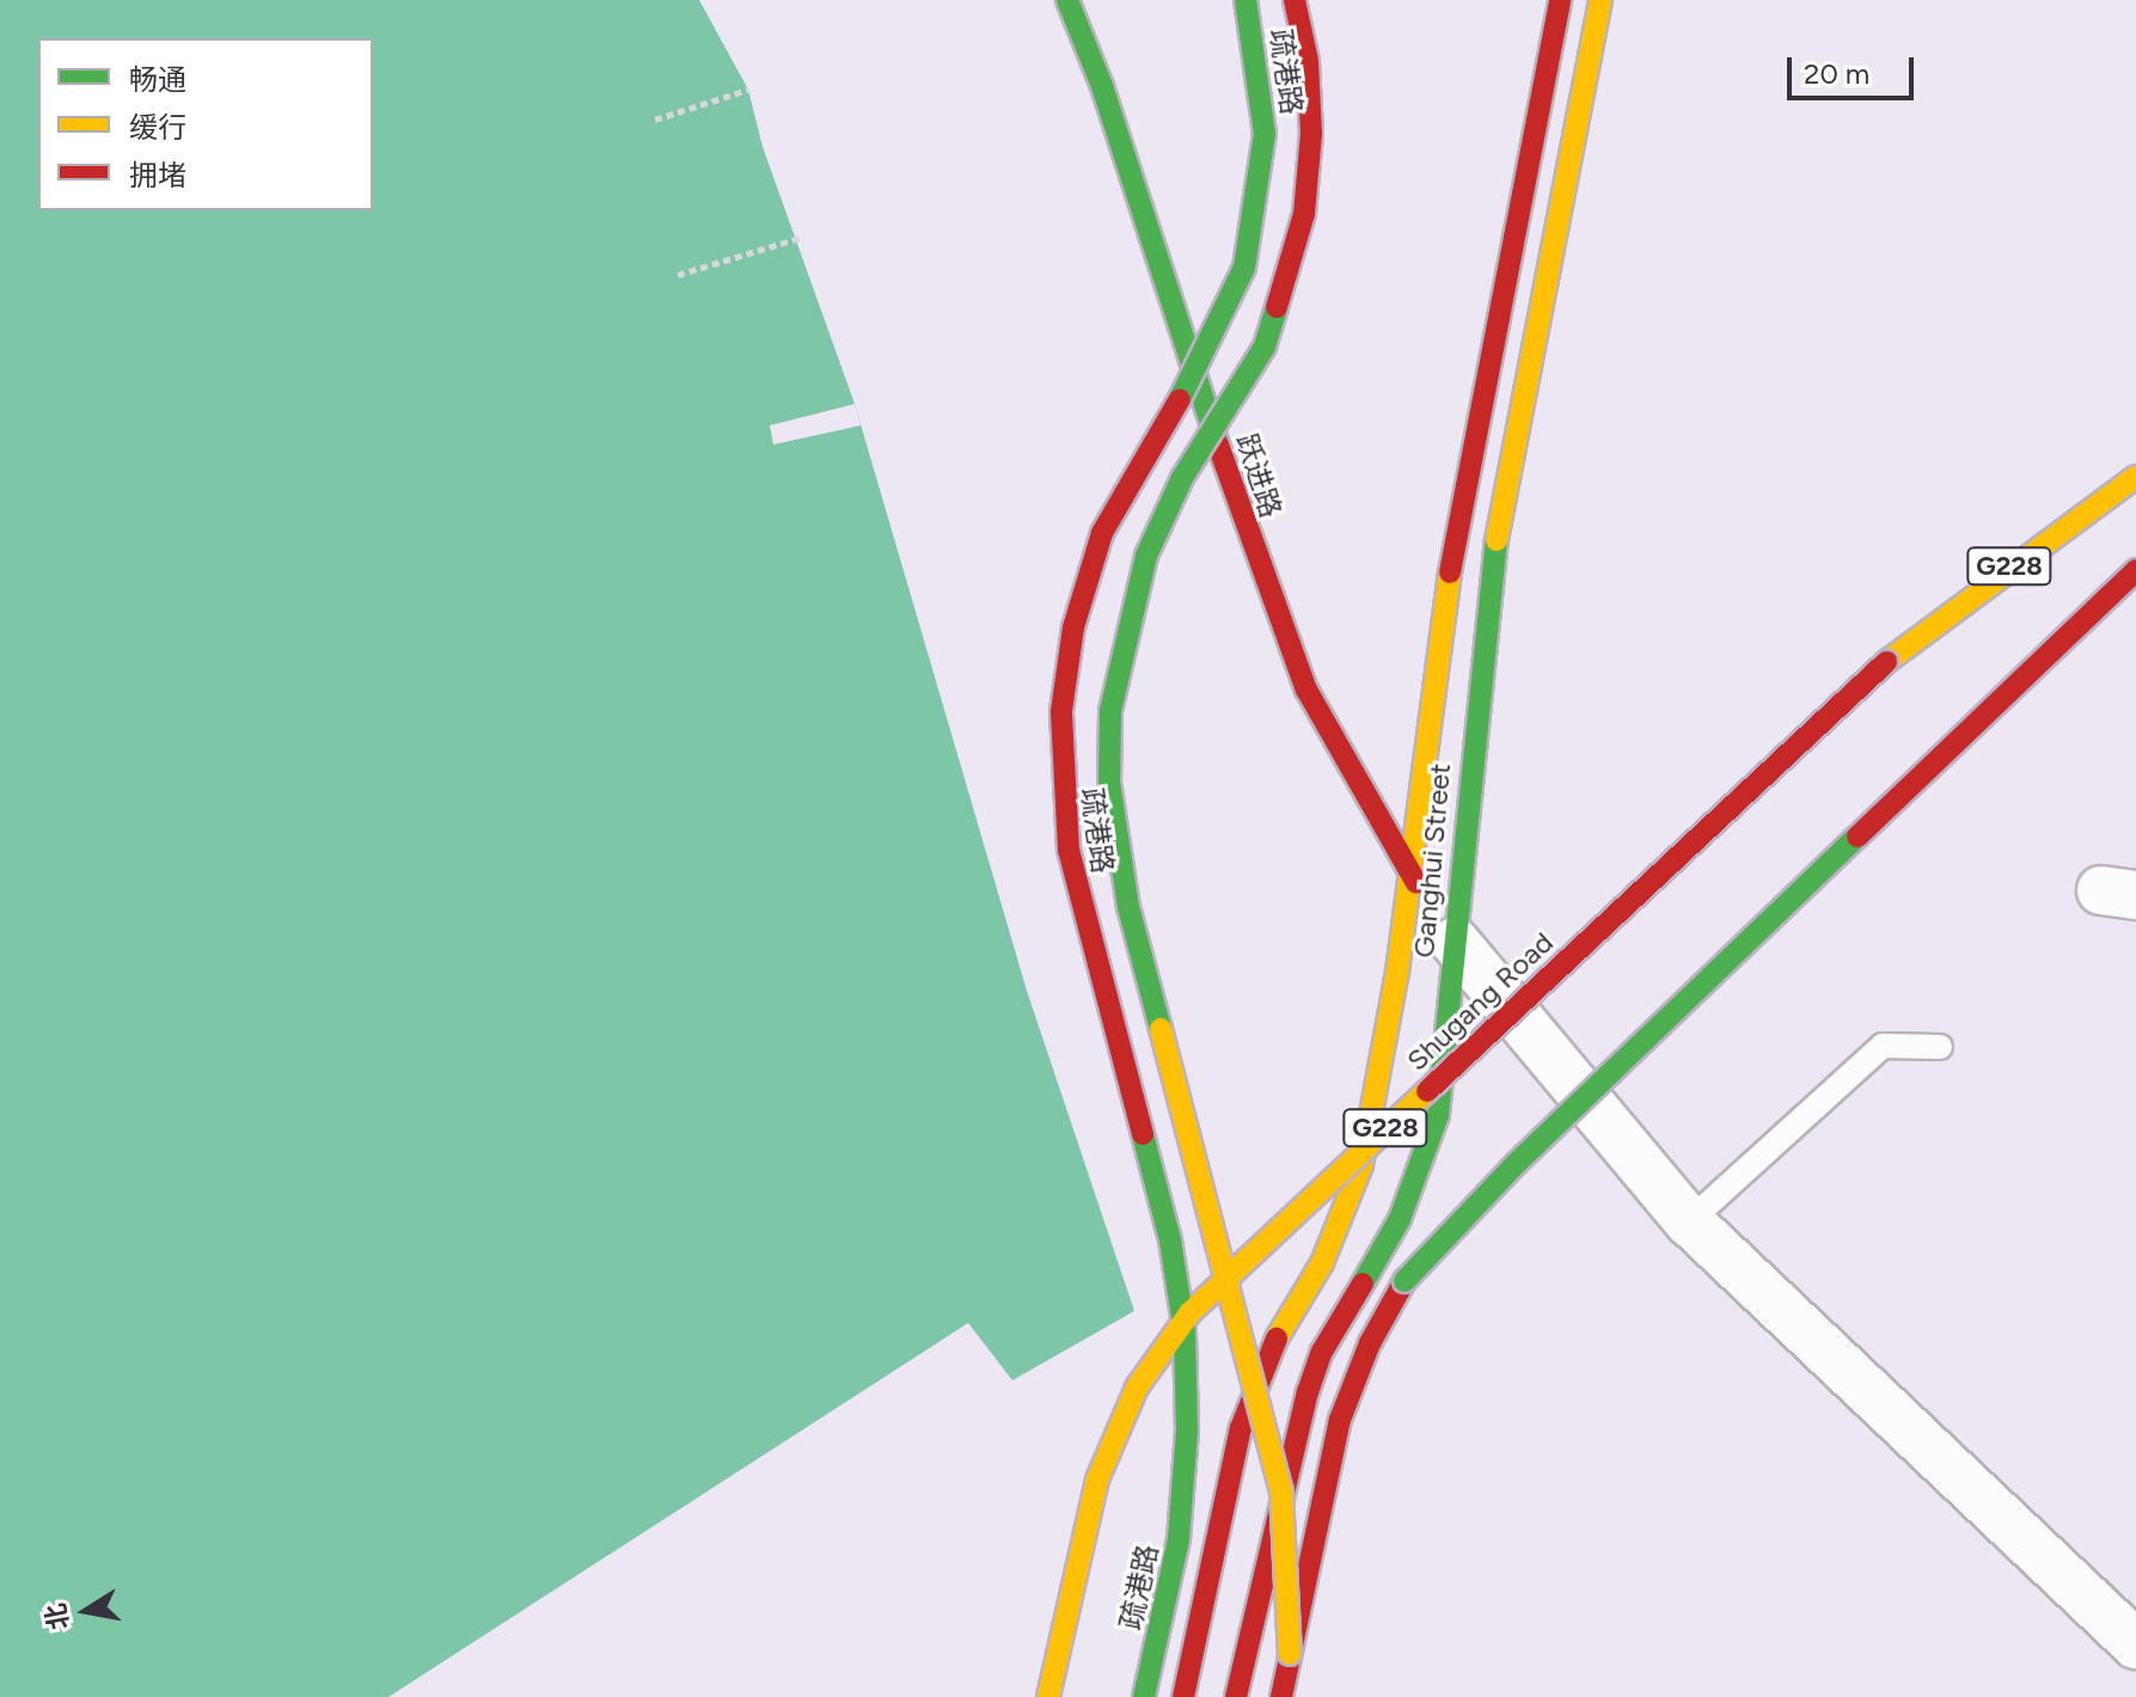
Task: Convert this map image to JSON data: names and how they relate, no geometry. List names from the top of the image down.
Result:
{
  "streets": {
    "main road": [
      "疏港路",
      "跃进路",
      "G228",
      "Ganghui Street",
      "Shugang Road"
    ]
  },
  "crossings": [
    ["跃进路", "Ganghui Street"]
  ],
  "legend": ["畅通", "缓行", "拥堵"],
  "scale_bar": "20 m",
  "north": "left"
}
